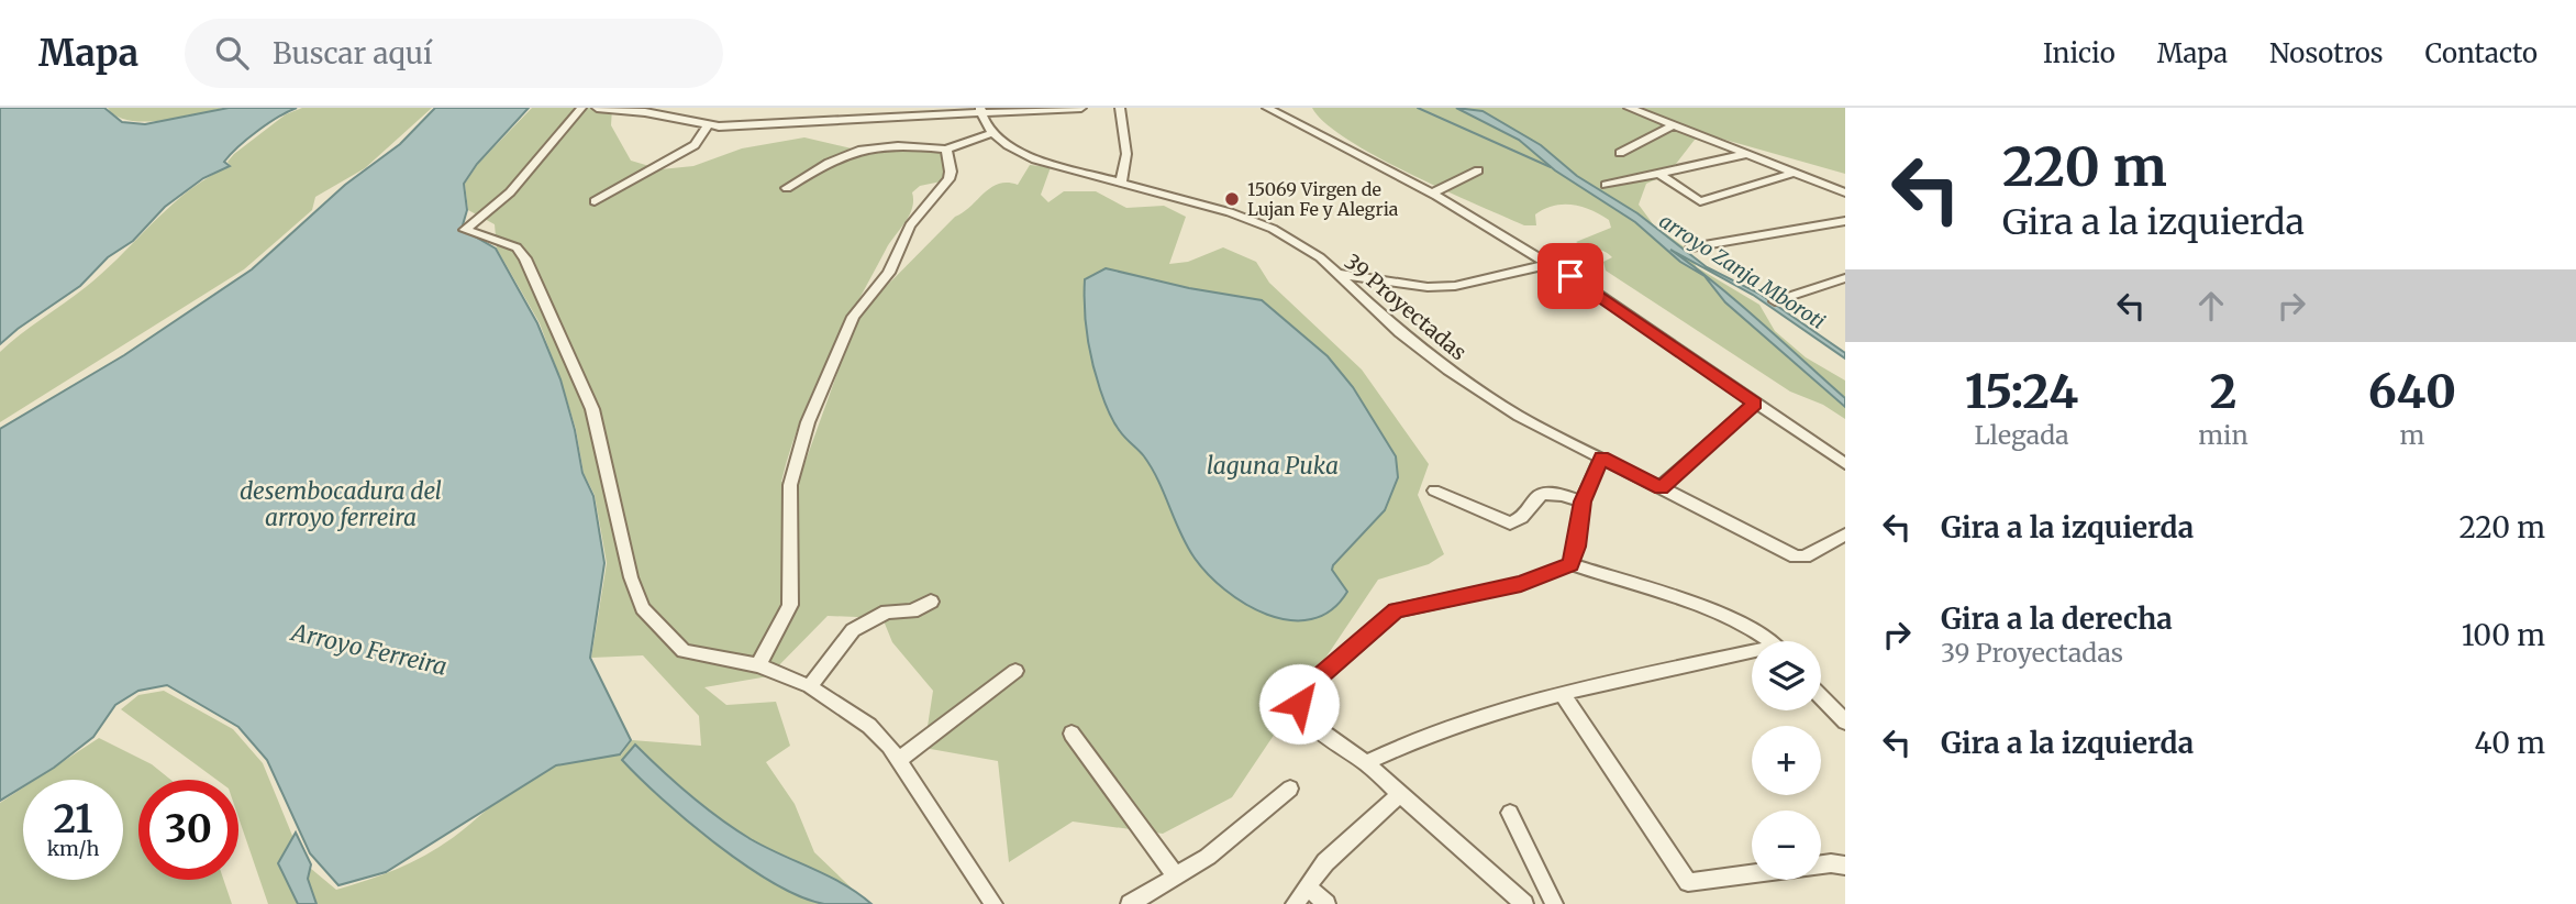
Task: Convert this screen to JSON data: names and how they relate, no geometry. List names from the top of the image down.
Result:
{
  "streets": {
    "street": ["39 Proyectadas"]
  },
  "water": [
    "arroyo Zanja Mboroti",
    "laguna Puka",
    "desembocadura del arroyo ferreira",
    "Arroyo Ferreira"
  ],
  "places": ["15069 Virgen de Lujan Fe y Alegria"],
  "page": {
    "header": "Mapa",
    "search": "Buscar aquí",
    "nav": [
      "Inicio",
      "Mapa",
      "Nosotros",
      "Contacto"
    ],
    "turn": ["220 m", "Gira a la izquierda"],
    "eta": [
      "15:24",
      "Llegada",
      "2",
      "min",
      "640",
      "m"
    ],
    "list": [
      {
        "name": "Gira a la izquierda",
        "value": "220 m"
      },
      {
        "name": "Gira a la derecha",
        "note": "39 Proyectadas",
        "value": "100 m"
      },
      {
        "name": "Gira a la izquierda",
        "value": "40 m"
      }
    ],
    "map_buttons": ["+", "−"],
    "speed": "21 km/h",
    "limit": "30"
  }
}
